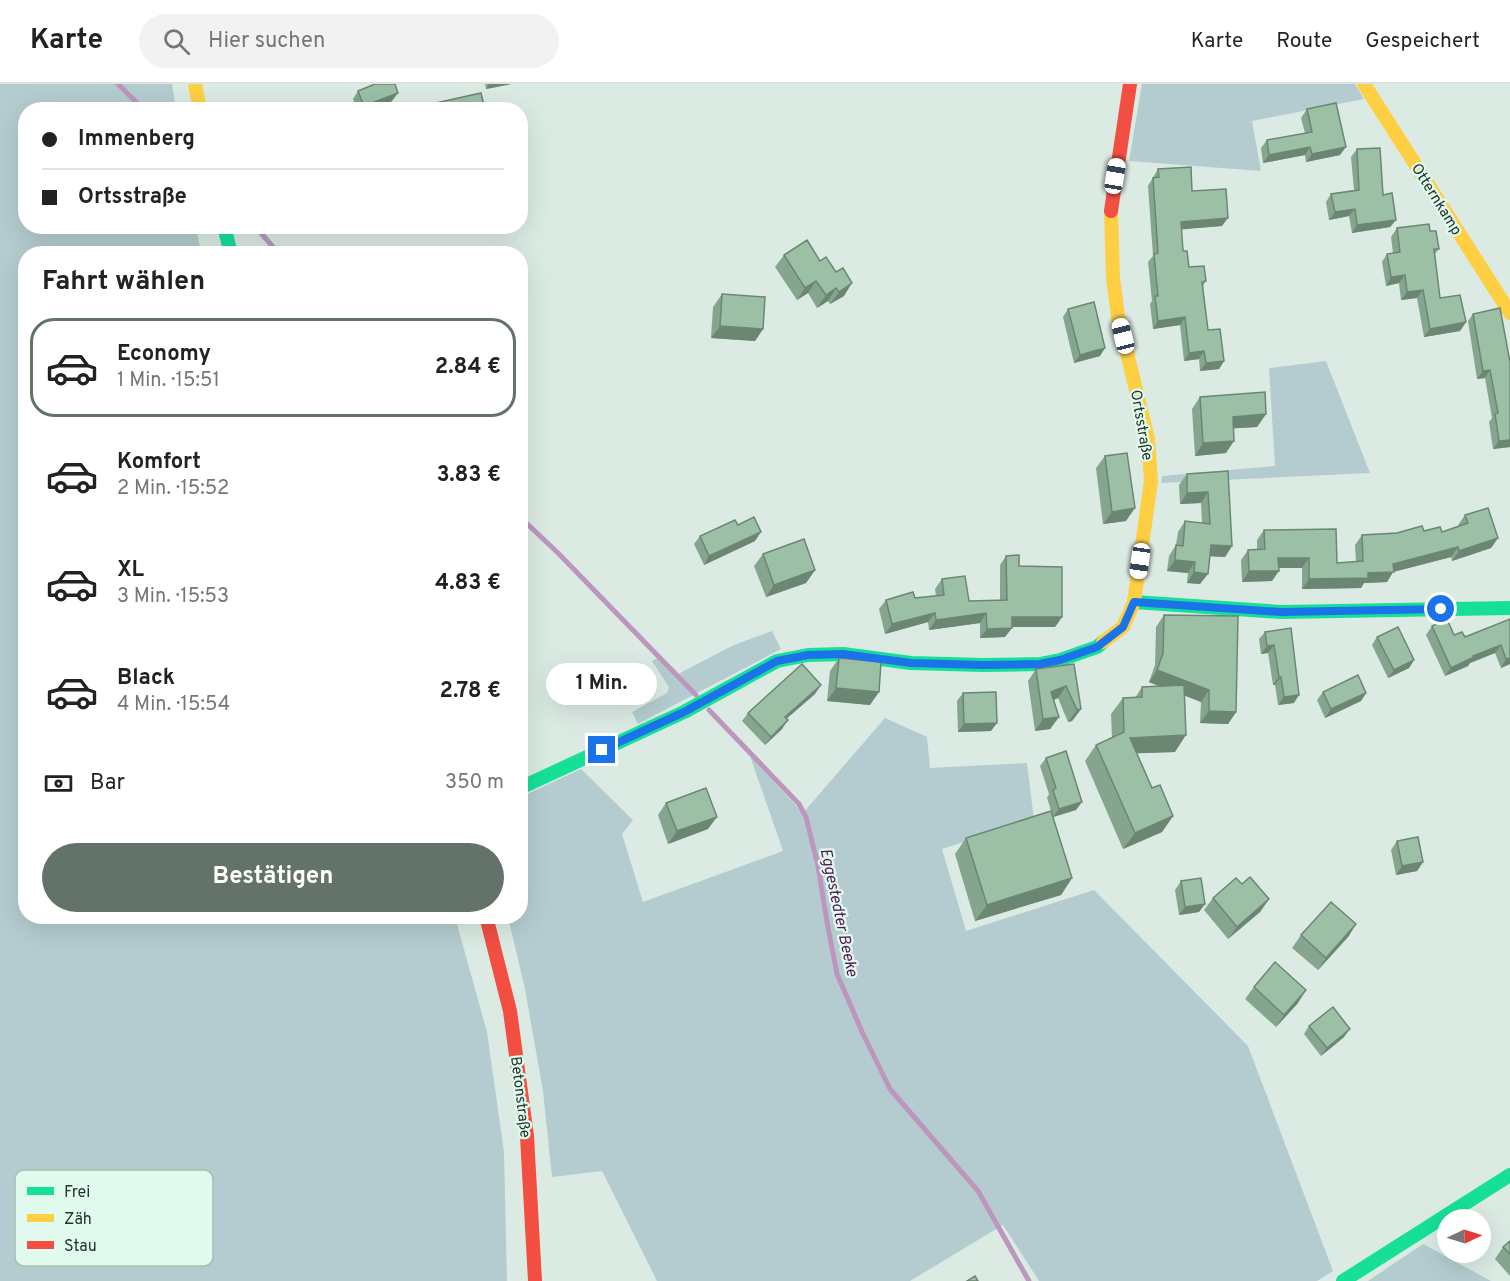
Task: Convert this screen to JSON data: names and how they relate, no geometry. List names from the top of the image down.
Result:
{
  "streets": {
    "street": ["Otternkamp", "Ortsstraße", "Betonstraße"]
  },
  "water": ["Eggestedter Beeke"],
  "legend": ["Frei", "Zäh", "Stau"],
  "north": "right",
  "page": {
    "header": "Karte",
    "search": "Hier suchen",
    "nav": ["Karte", "Route", "Gespeichert"],
    "banner": ["Immenberg", "Ortsstraße"],
    "heading": "Fahrt wählen",
    "list": [
      {
        "name": "Economy",
        "note": "1 Min. · 15:51",
        "value": "2.84 €"
      },
      {
        "name": "Komfort",
        "note": "2 Min. · 15:52",
        "value": "3.83 €"
      },
      {
        "name": "XL",
        "note": "3 Min. · 15:53",
        "value": "4.83 €"
      },
      {
        "name": "Black",
        "note": "4 Min. · 15:54",
        "value": "2.78 €"
      }
    ],
    "bubble": "1 Min.",
    "pay": ["Bar", "350 m"],
    "buttons": "Bestätigen"
  }
}
